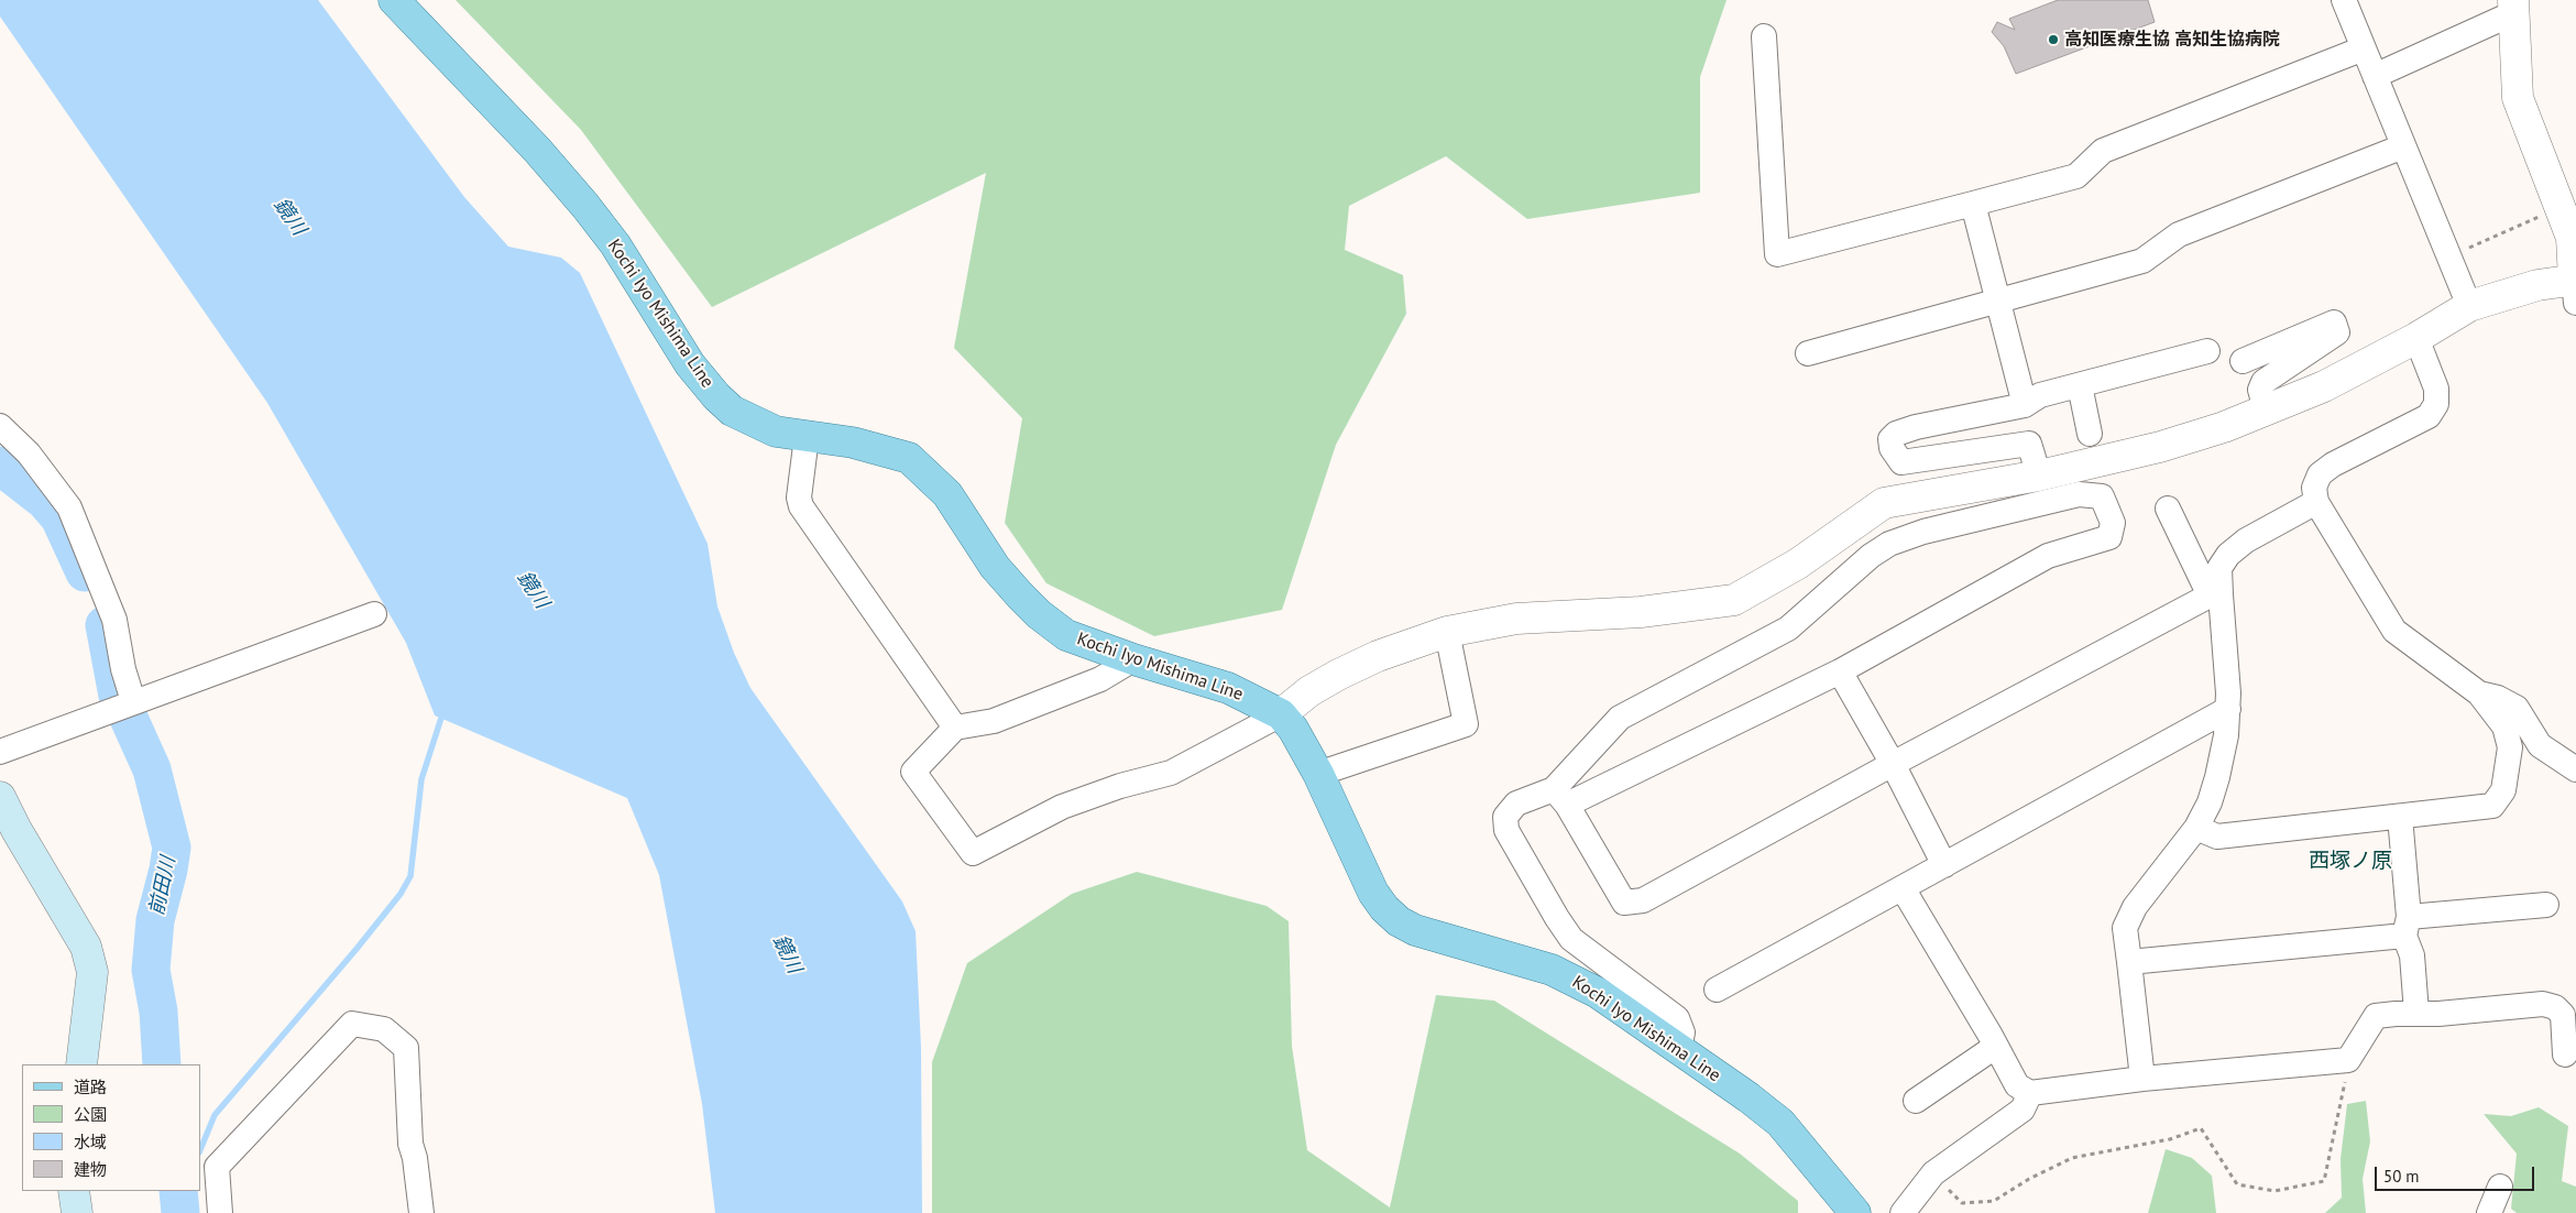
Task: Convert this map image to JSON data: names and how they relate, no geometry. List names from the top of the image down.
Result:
{
  "streets": {
    "main road": ["Kochi Iyo Mishima Line"]
  },
  "districts": ["西塚ノ原"],
  "water": ["鏡川", "前田川"],
  "places": ["高知医療生協 高知生協病院"],
  "legend": [
    "道路",
    "公園",
    "水域",
    "建物"
  ],
  "scale_bar": "50 m"
}
